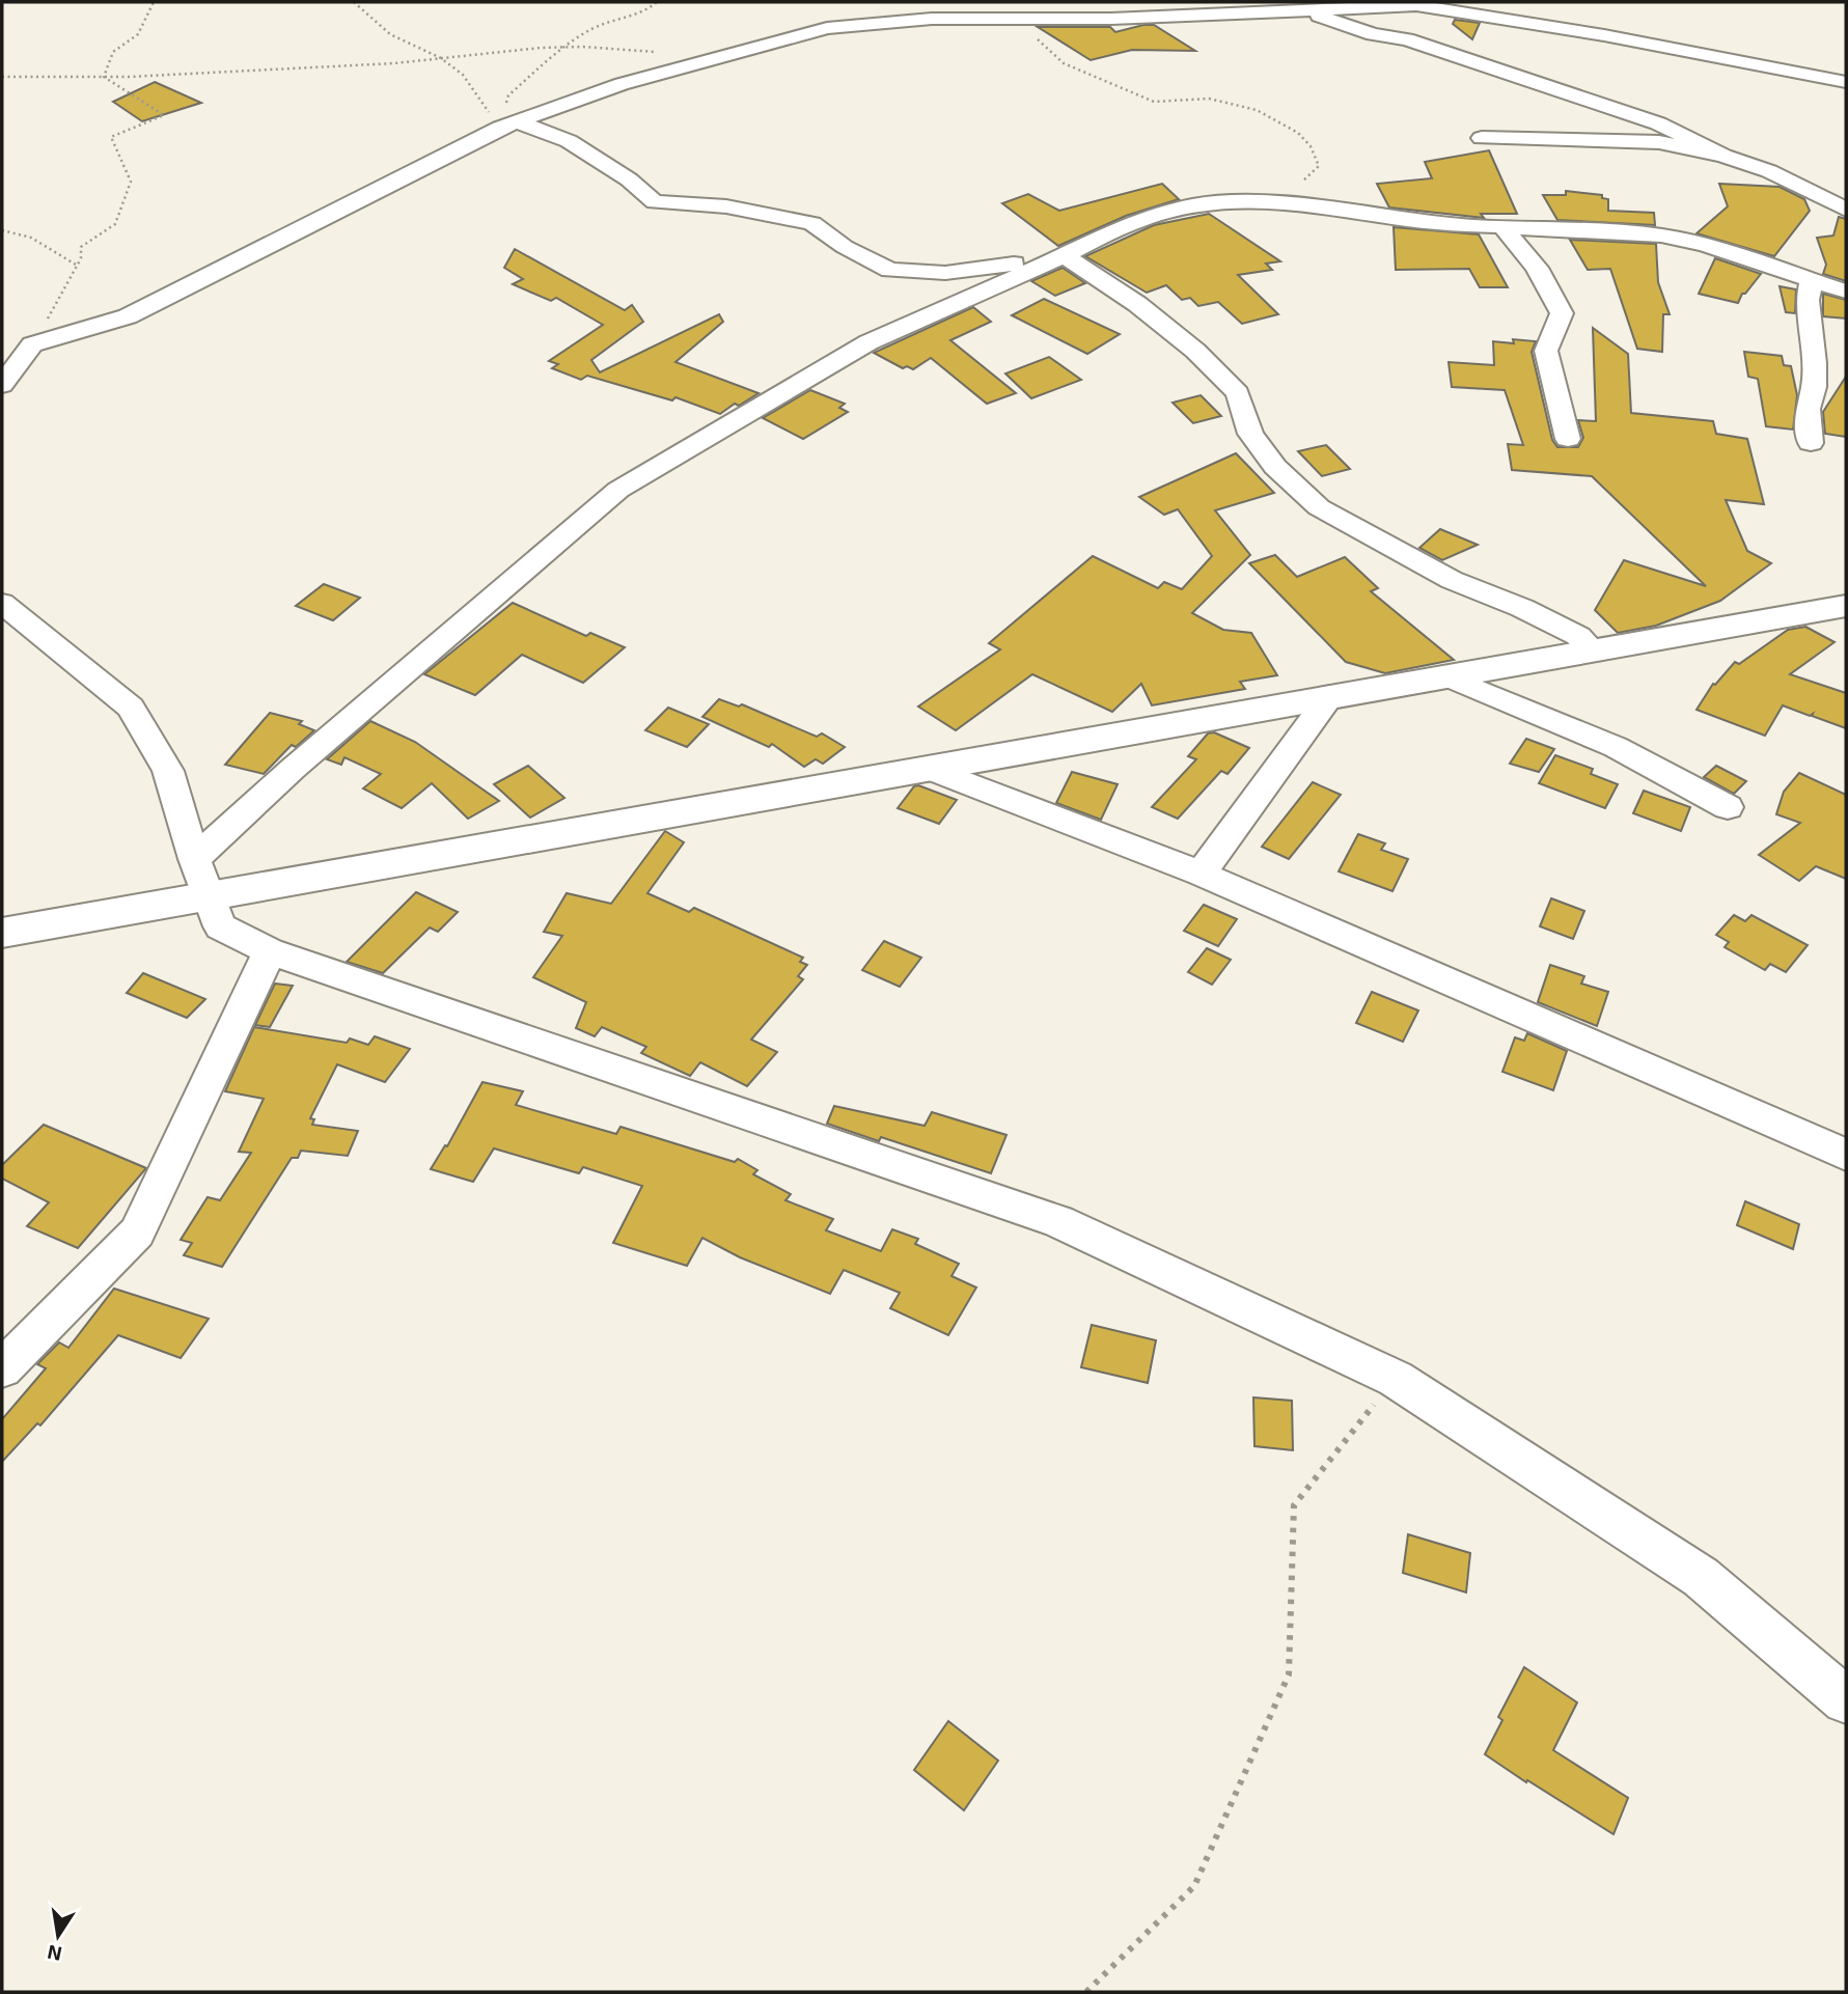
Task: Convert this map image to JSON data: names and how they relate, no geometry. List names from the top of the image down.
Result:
{
  "north": "bottom"
}
